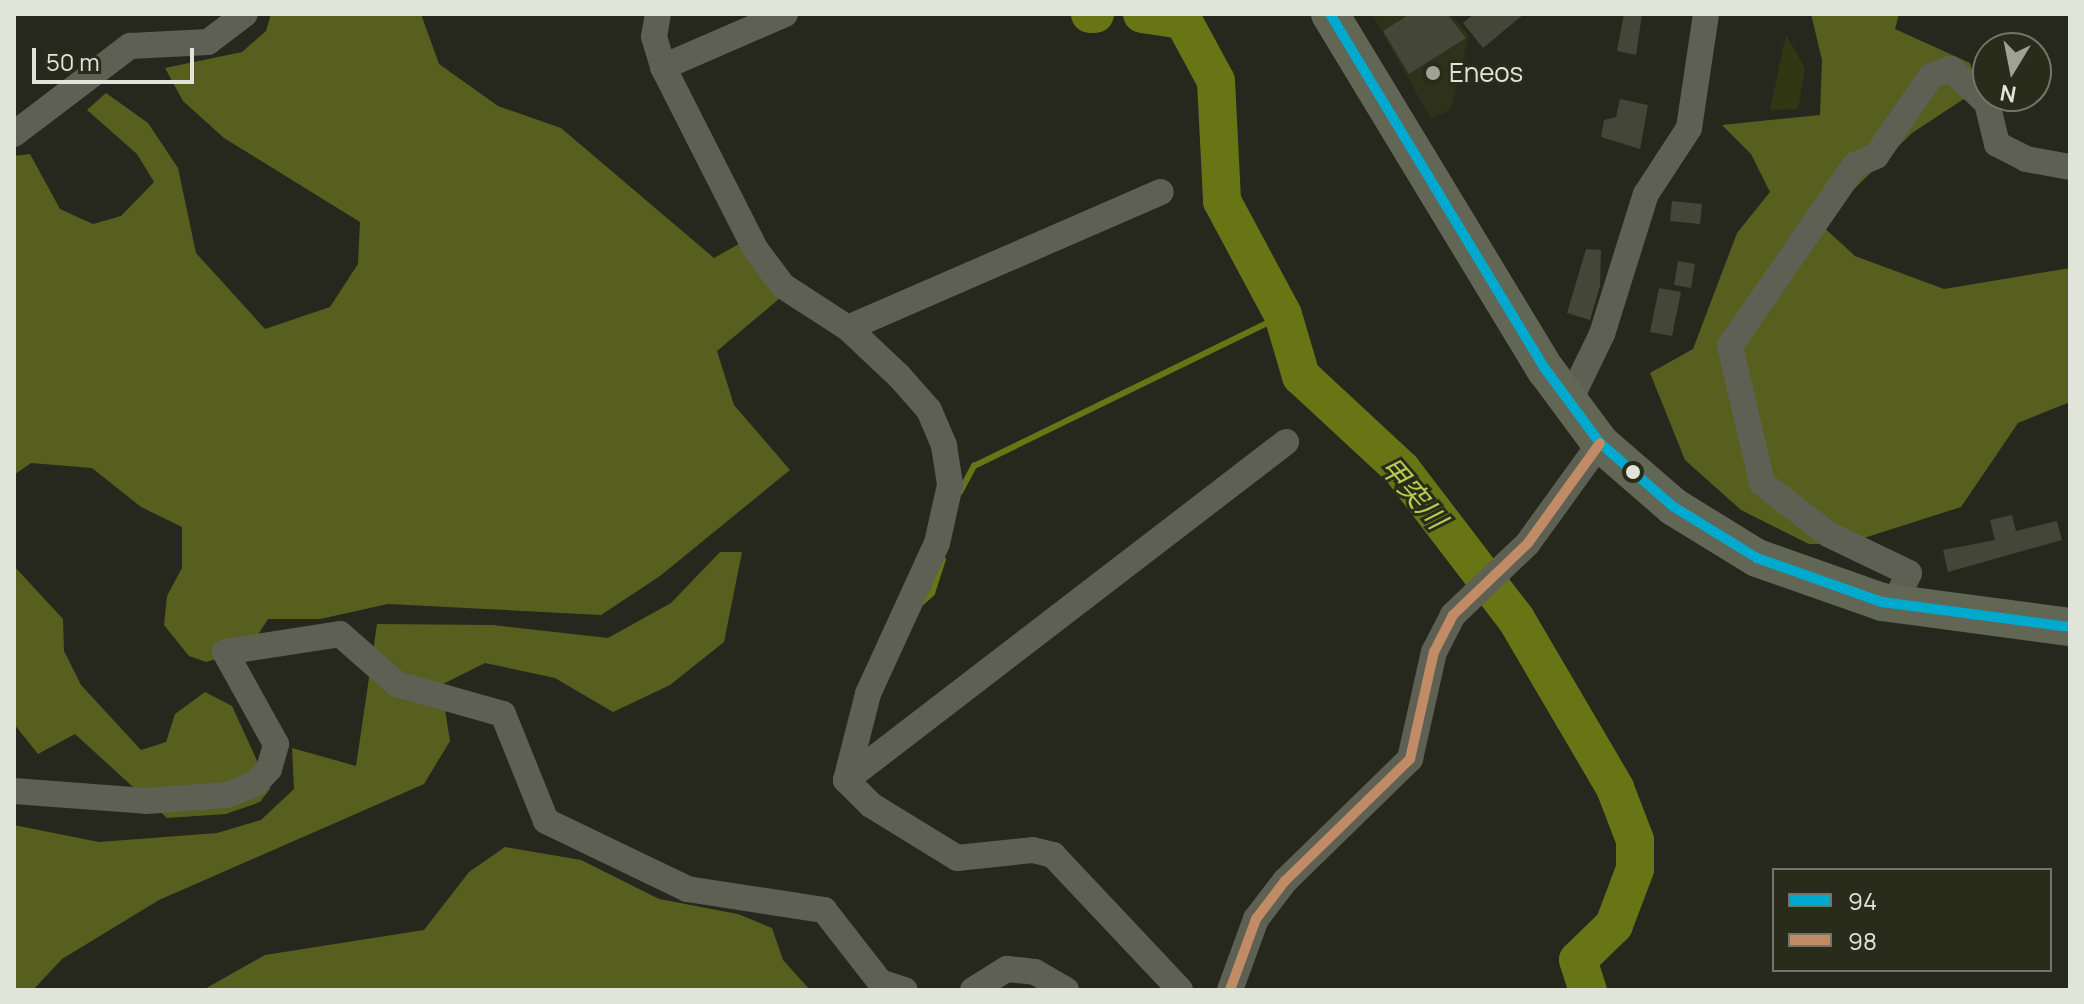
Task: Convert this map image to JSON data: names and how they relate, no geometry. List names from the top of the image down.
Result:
{
  "water": ["甲突川"],
  "places": ["Eneos"],
  "lines": ["transit line 94", "transit line 98"],
  "legend": ["94", "98"],
  "scale_bar": "50 m",
  "north": "bottom"
}
